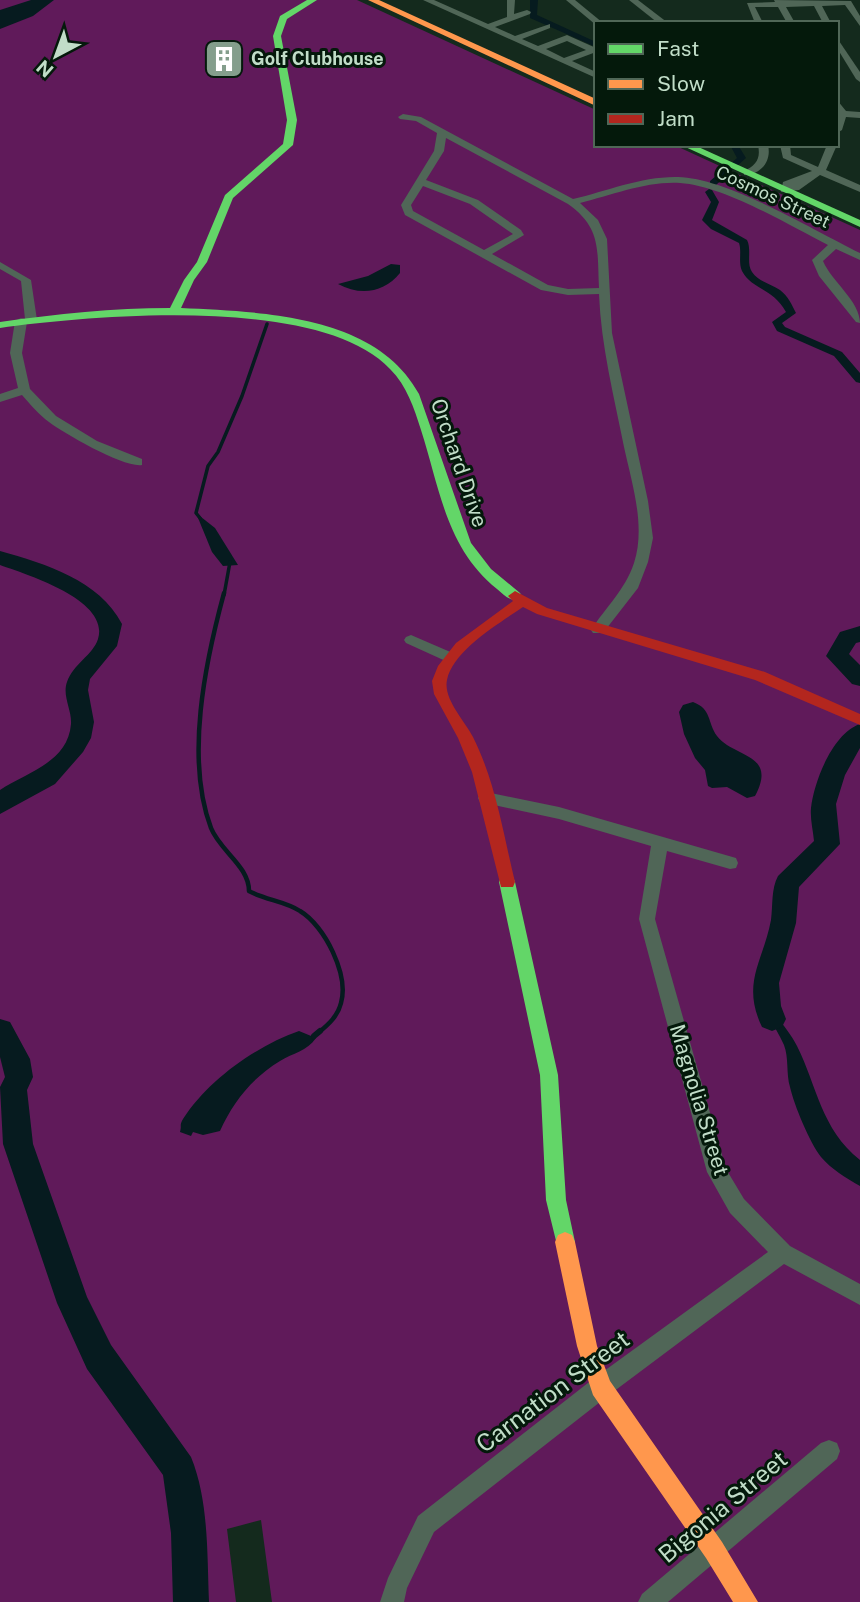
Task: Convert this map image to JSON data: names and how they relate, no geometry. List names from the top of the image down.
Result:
{
  "streets": {
    "street": [
      "Cosmos Street",
      "Orchard Drive",
      "Magnolia Street",
      "Carnation Street",
      "Bigonia Street"
    ]
  },
  "crossings": [
    ["Magnolia Street", "Carnation Street"]
  ],
  "places": {
    "building": ["Golf Clubhouse"]
  },
  "legend": ["Fast", "Slow", "Jam"],
  "north": "bottom left"
}
